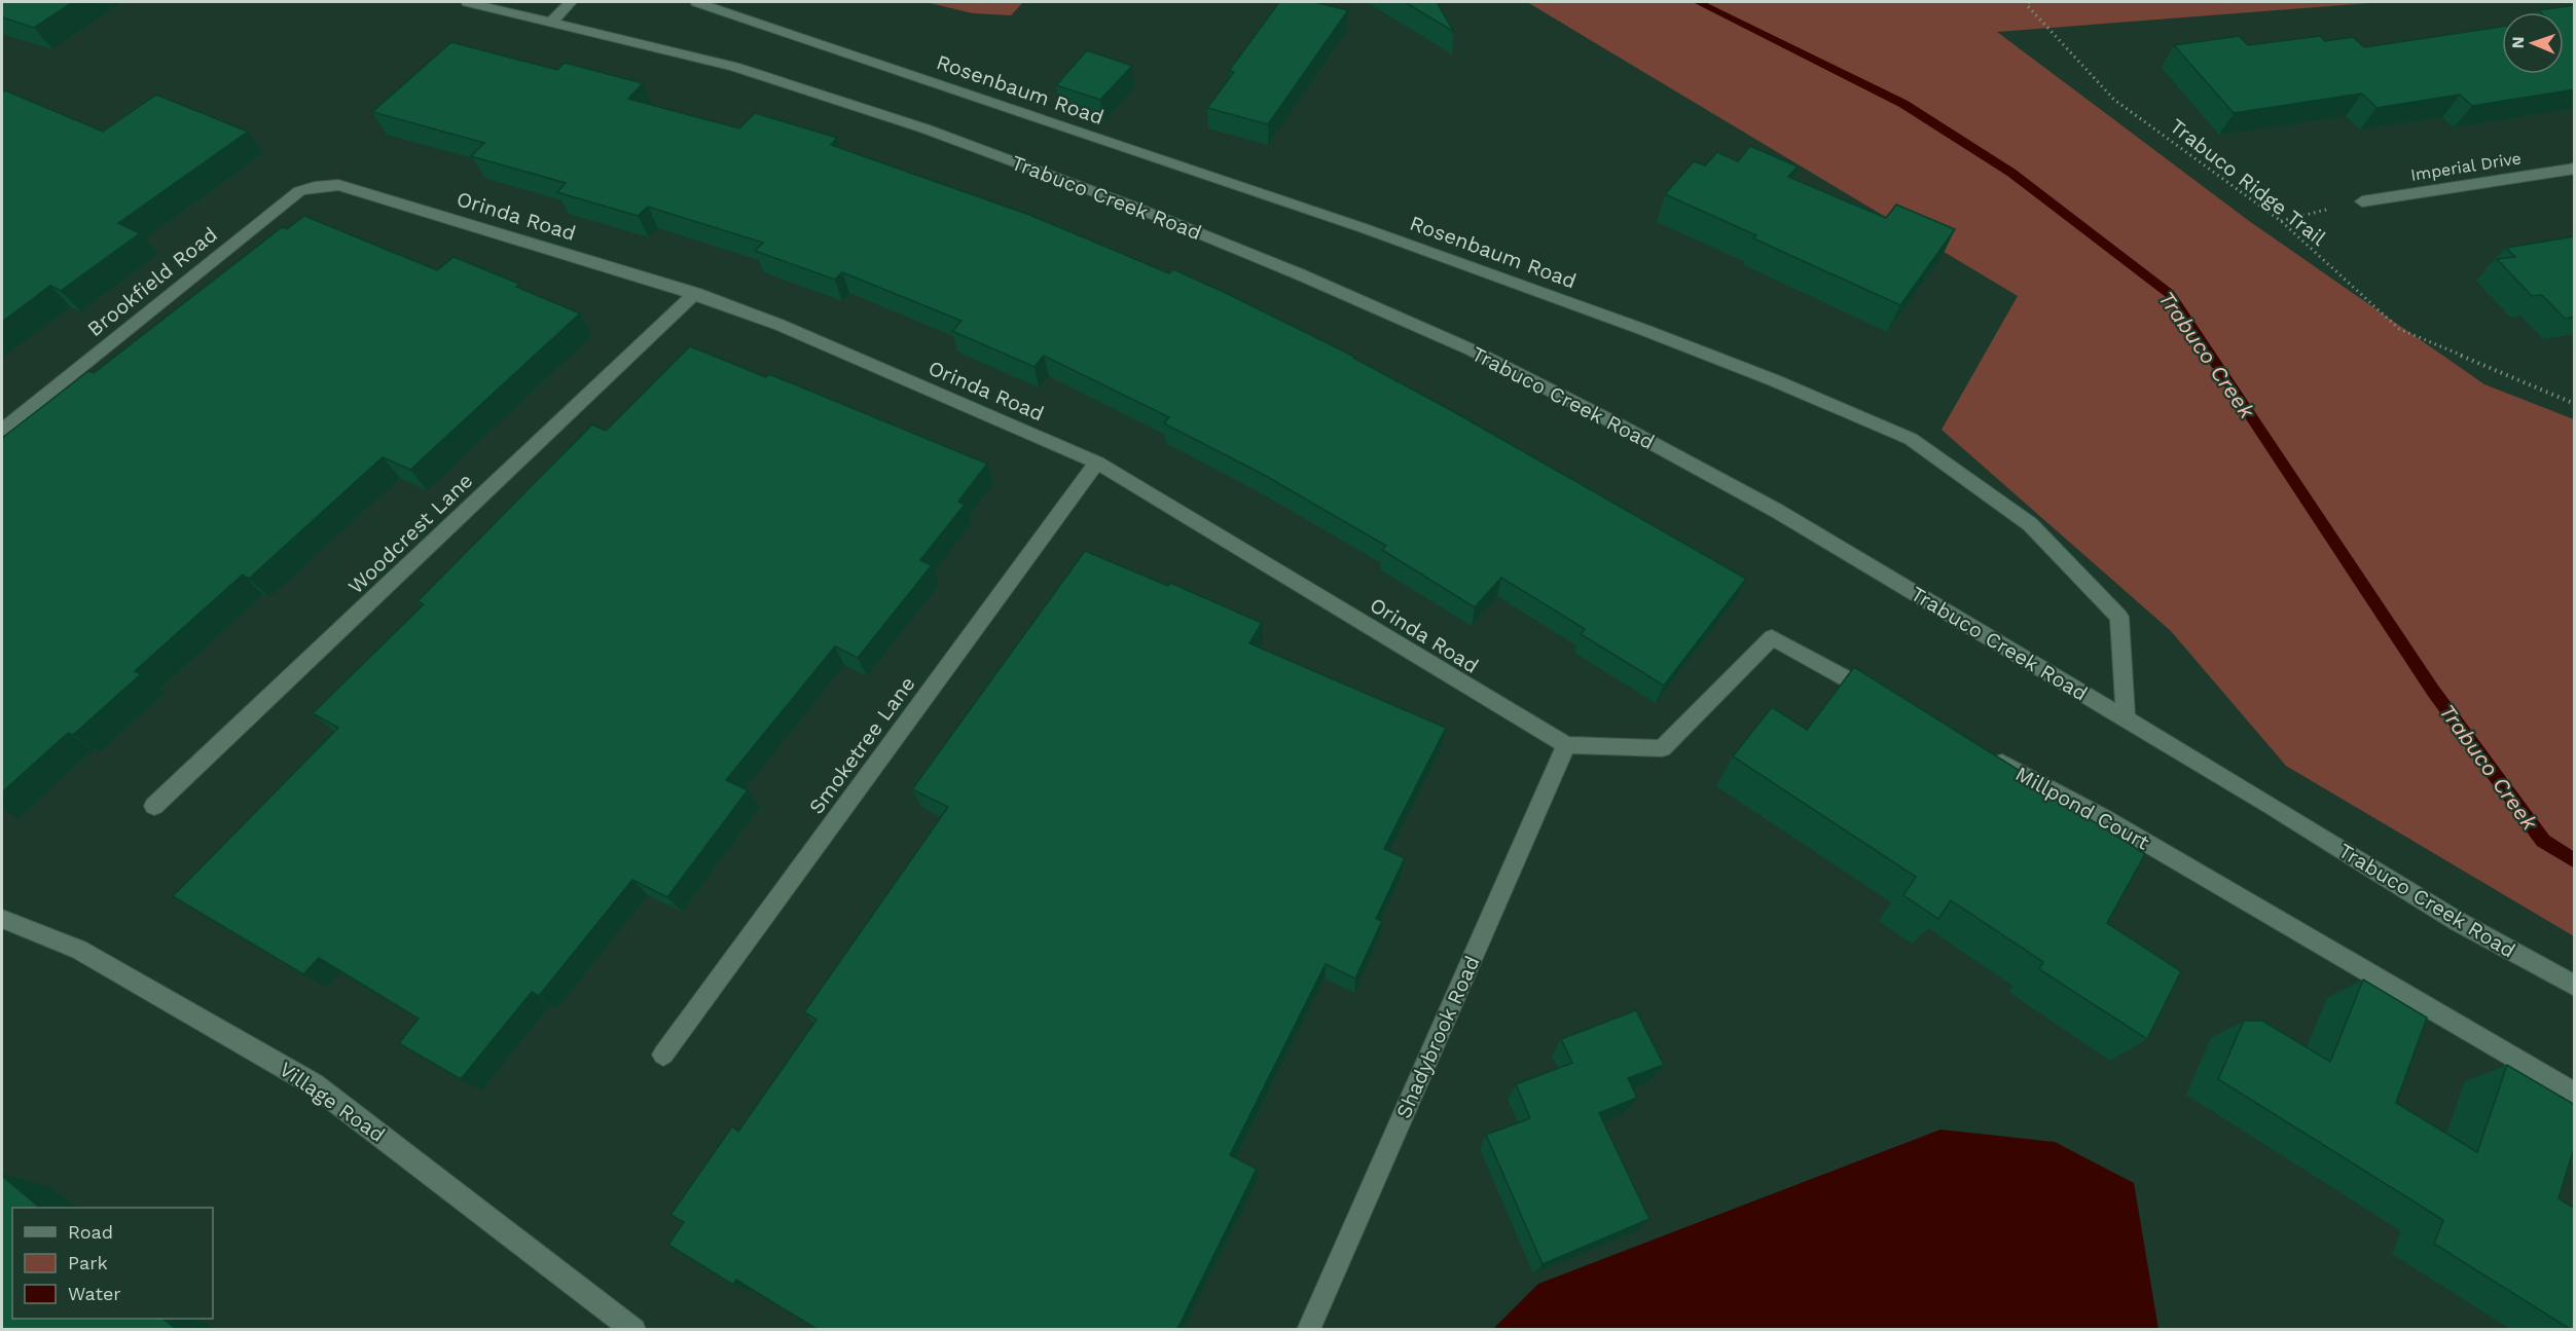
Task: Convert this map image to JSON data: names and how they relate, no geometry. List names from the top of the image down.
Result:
{
  "streets": {
    "street": [
      "Rosenbaum Road",
      "Imperial Drive",
      "Trabuco Creek Road",
      "Orinda Road",
      "Brookfield Road",
      "Woodcrest Lane",
      "Smoketree Lane",
      "Millpond Court",
      "Shadybrook Road",
      "Village Road"
    ],
    "path": ["Trabuco Ridge Trail"]
  },
  "crossings": [
    ["Rosenbaum Road", "Trabuco Creek Road"],
    ["Orinda Road", "Brookfield Road"],
    ["Orinda Road", "Woodcrest Lane"],
    ["Orinda Road", "Smoketree Lane"],
    ["Orinda Road", "Shadybrook Road"]
  ],
  "water": ["Trabuco Creek"],
  "legend": ["Road", "Park", "Water"],
  "north": "left"
}
